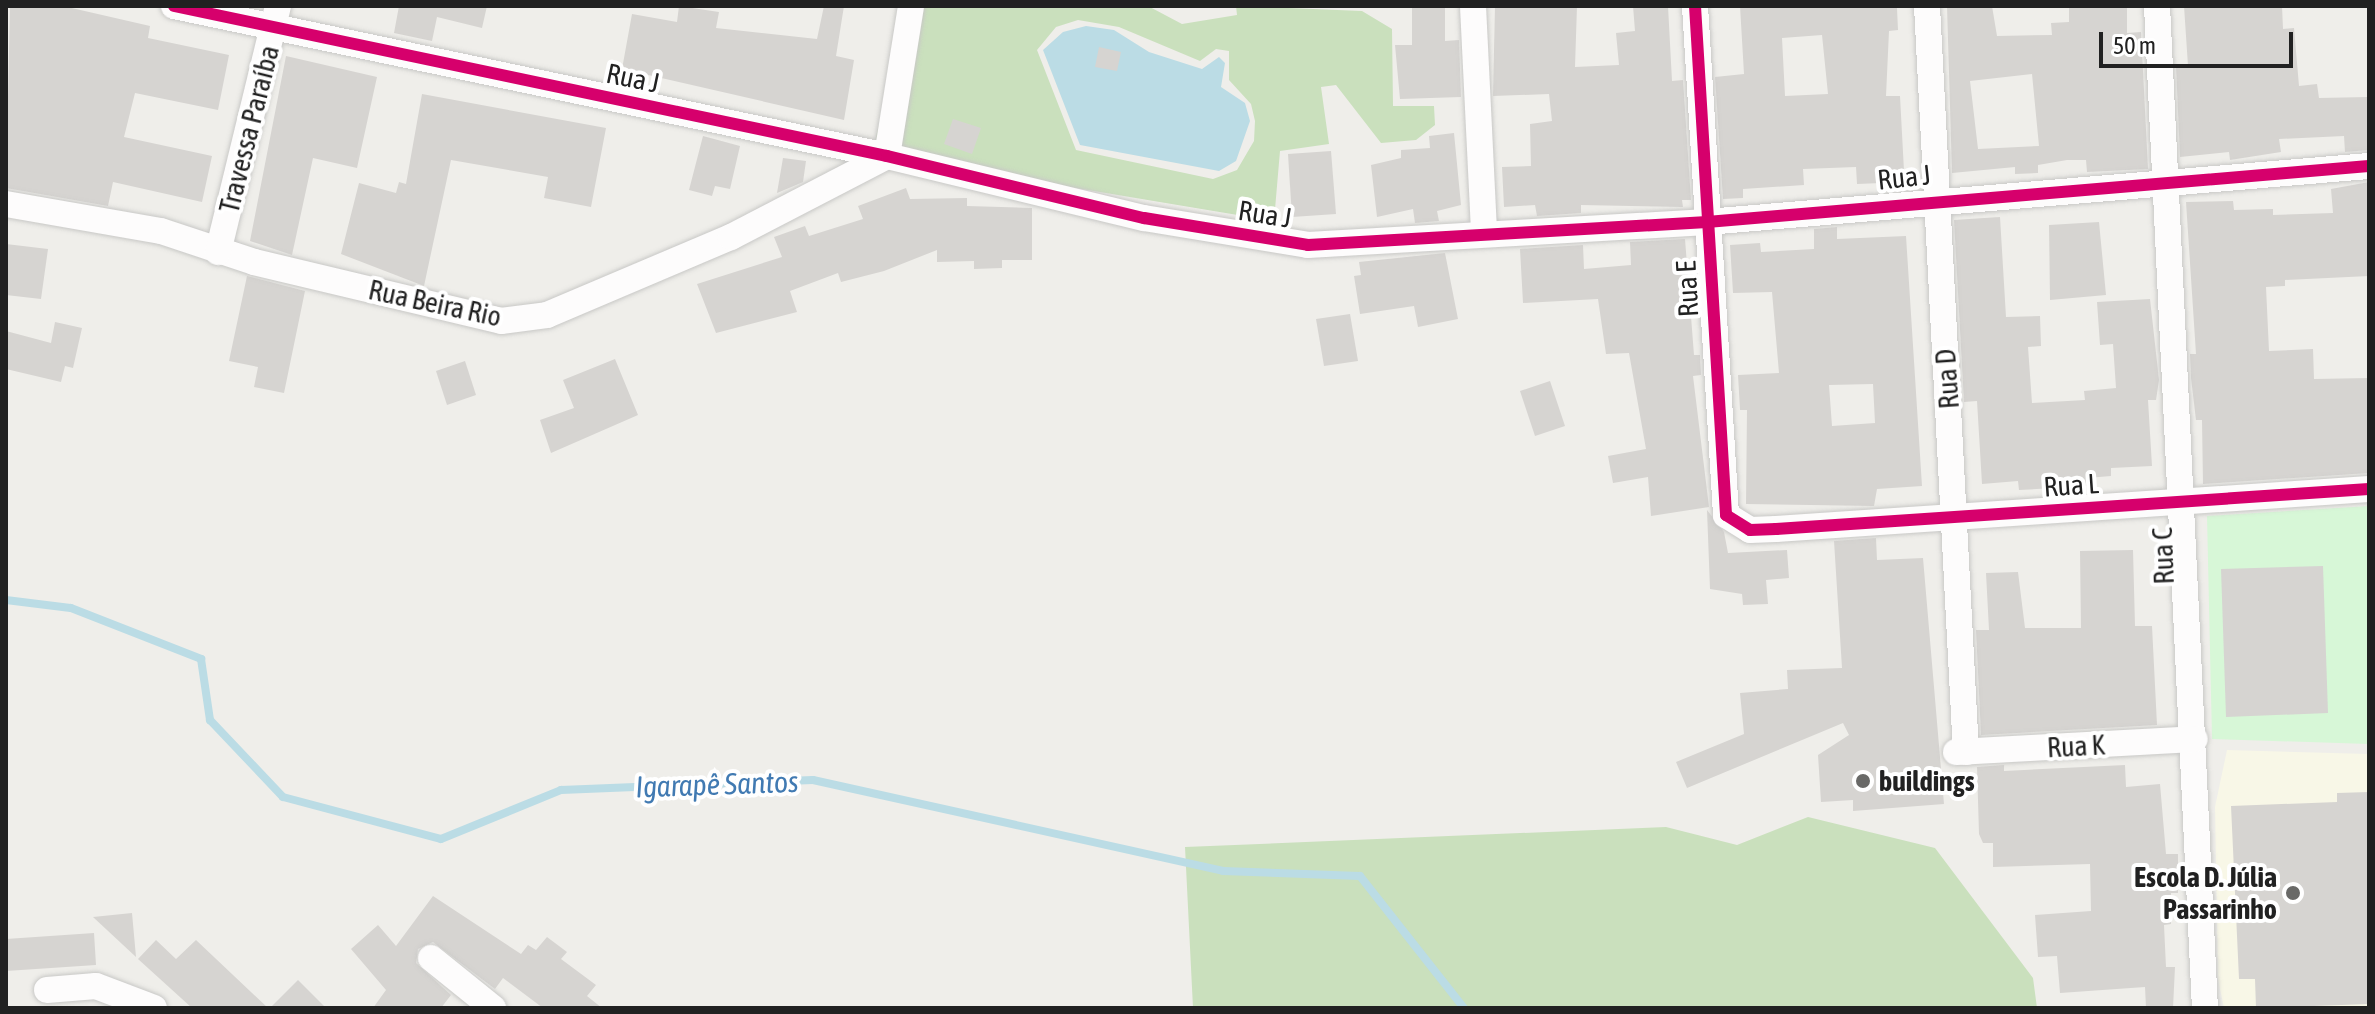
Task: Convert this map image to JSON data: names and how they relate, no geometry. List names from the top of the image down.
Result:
{
  "streets": {
    "street": [
      "Rua J",
      "Travessa Paraíba",
      "Rua E",
      "Rua Beira Rio",
      "Rua D",
      "Rua L",
      "Rua C",
      "Rua K"
    ]
  },
  "crossings": [
    ["Rua J", "Travessa Paraíba"],
    ["Rua J", "Rua E"],
    ["Rua J", "Rua Beira Rio"],
    ["Rua J", "Rua D"],
    ["Rua J", "Rua C"],
    ["Travessa Paraíba", "Rua Beira Rio"],
    ["Rua E", "Rua L"],
    ["Rua D", "Rua L"],
    ["Rua D", "Rua K"],
    ["Rua L", "Rua C"],
    ["Rua C", "Rua K"]
  ],
  "water": ["Igarapê Santos"],
  "places": ["buildings", "Escola D. Júlia Passarinho"],
  "scale_bar": "50 m"
}
